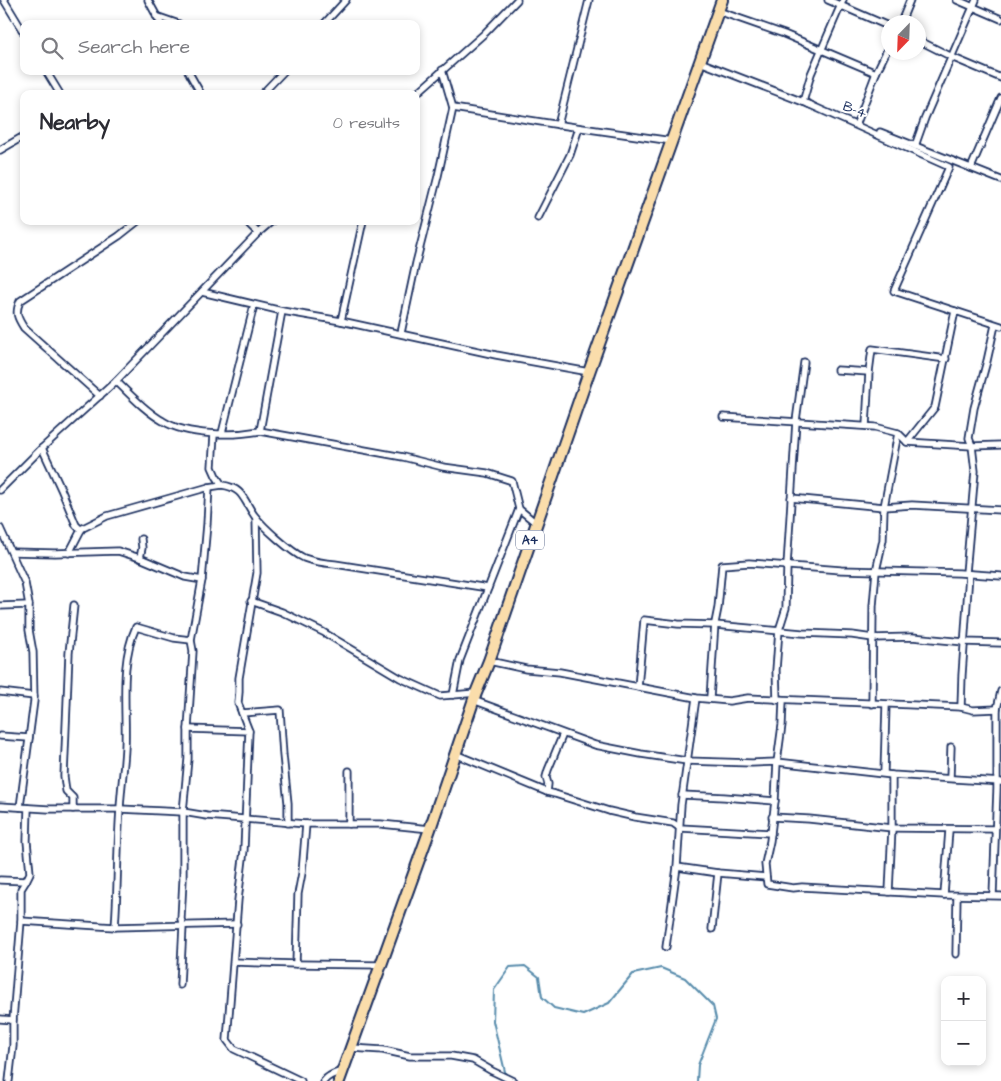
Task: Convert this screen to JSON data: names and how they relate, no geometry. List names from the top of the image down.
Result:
{
  "streets": {
    "highway": ["A4"],
    "street": ["B-4"]
  },
  "crossings": [
    ["B-4", "A4"]
  ],
  "north": "bottom left",
  "page": {
    "search": "Search here",
    "heading": ["Nearby", "0 results"],
    "map_buttons": ["+", "−"]
  }
}
